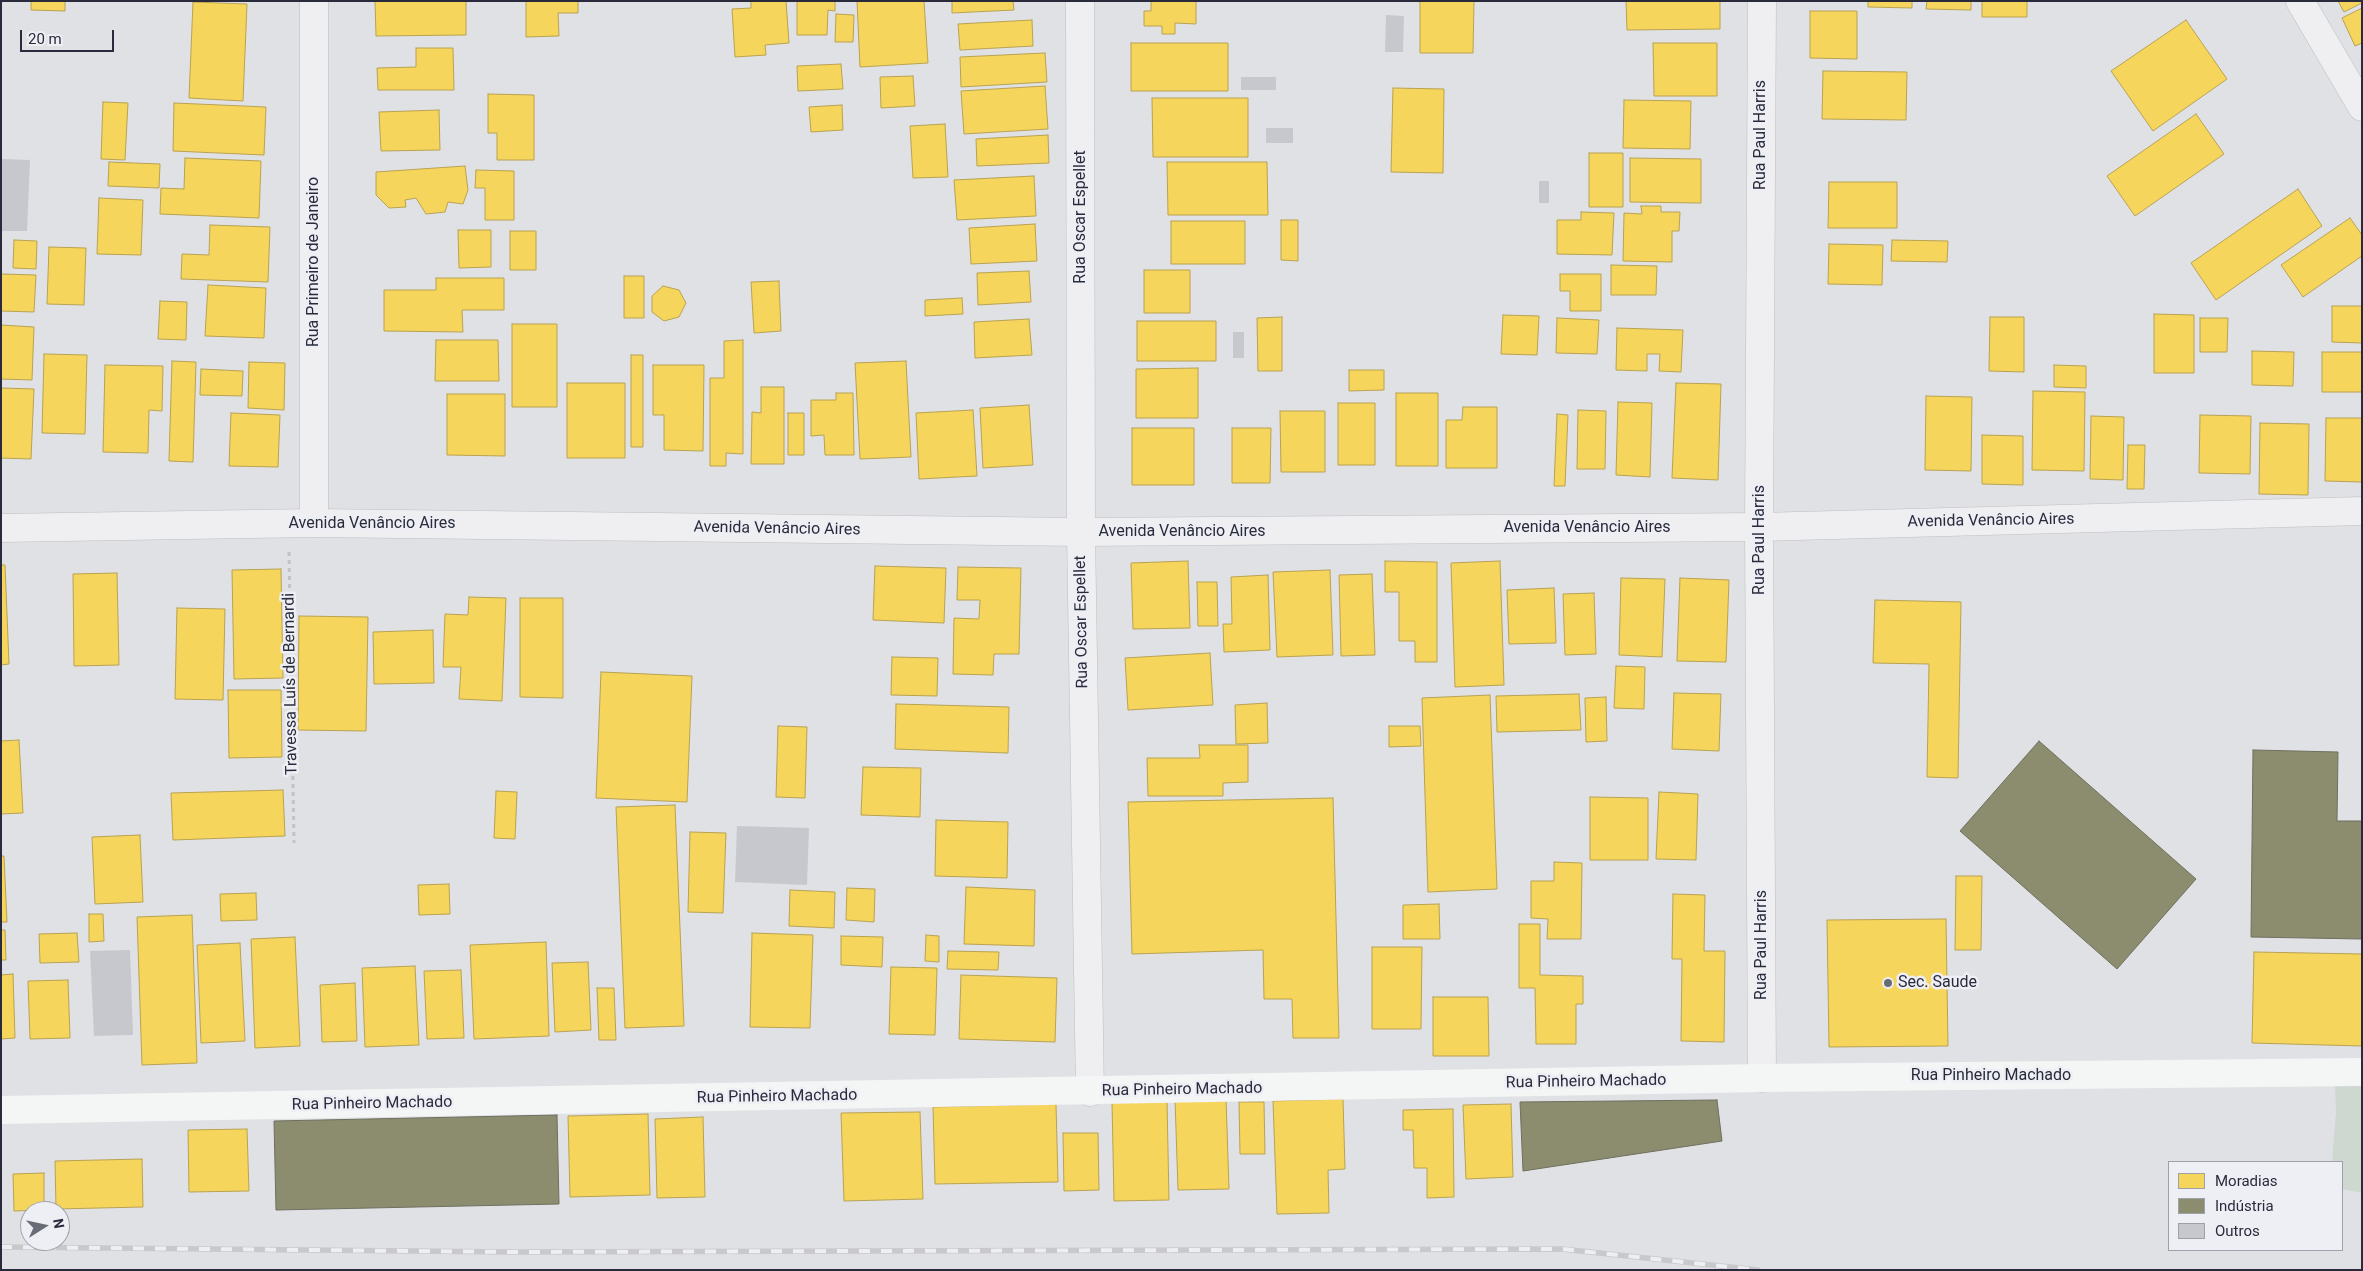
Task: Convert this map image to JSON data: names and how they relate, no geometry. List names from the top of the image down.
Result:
{
  "streets": {
    "main road": ["Rua Pinheiro Machado"],
    "street": [
      "Rua Paul Harris",
      "Rua Oscar Espellet",
      "Rua Primeiro de Janeiro",
      "Avenida Venâncio Aires"
    ],
    "path": ["Travessa Luís de Bernardi"]
  },
  "crossings": [
    ["Rua Paul Harris", "Avenida Venâncio Aires"],
    ["Rua Paul Harris", "Rua Pinheiro Machado"],
    ["Rua Oscar Espellet", "Avenida Venâncio Aires"],
    ["Rua Oscar Espellet", "Rua Pinheiro Machado"],
    ["Rua Primeiro de Janeiro", "Avenida Venâncio Aires"],
    ["Rua Primeiro de Janeiro", "Travessa Luís de Bernardi"],
    ["Avenida Venâncio Aires", "Travessa Luís de Bernardi"]
  ],
  "places": ["Sec. Saude"],
  "legend": ["Moradias", "Indústria", "Outros"],
  "scale_bar": "20 m",
  "north": "right"
}
